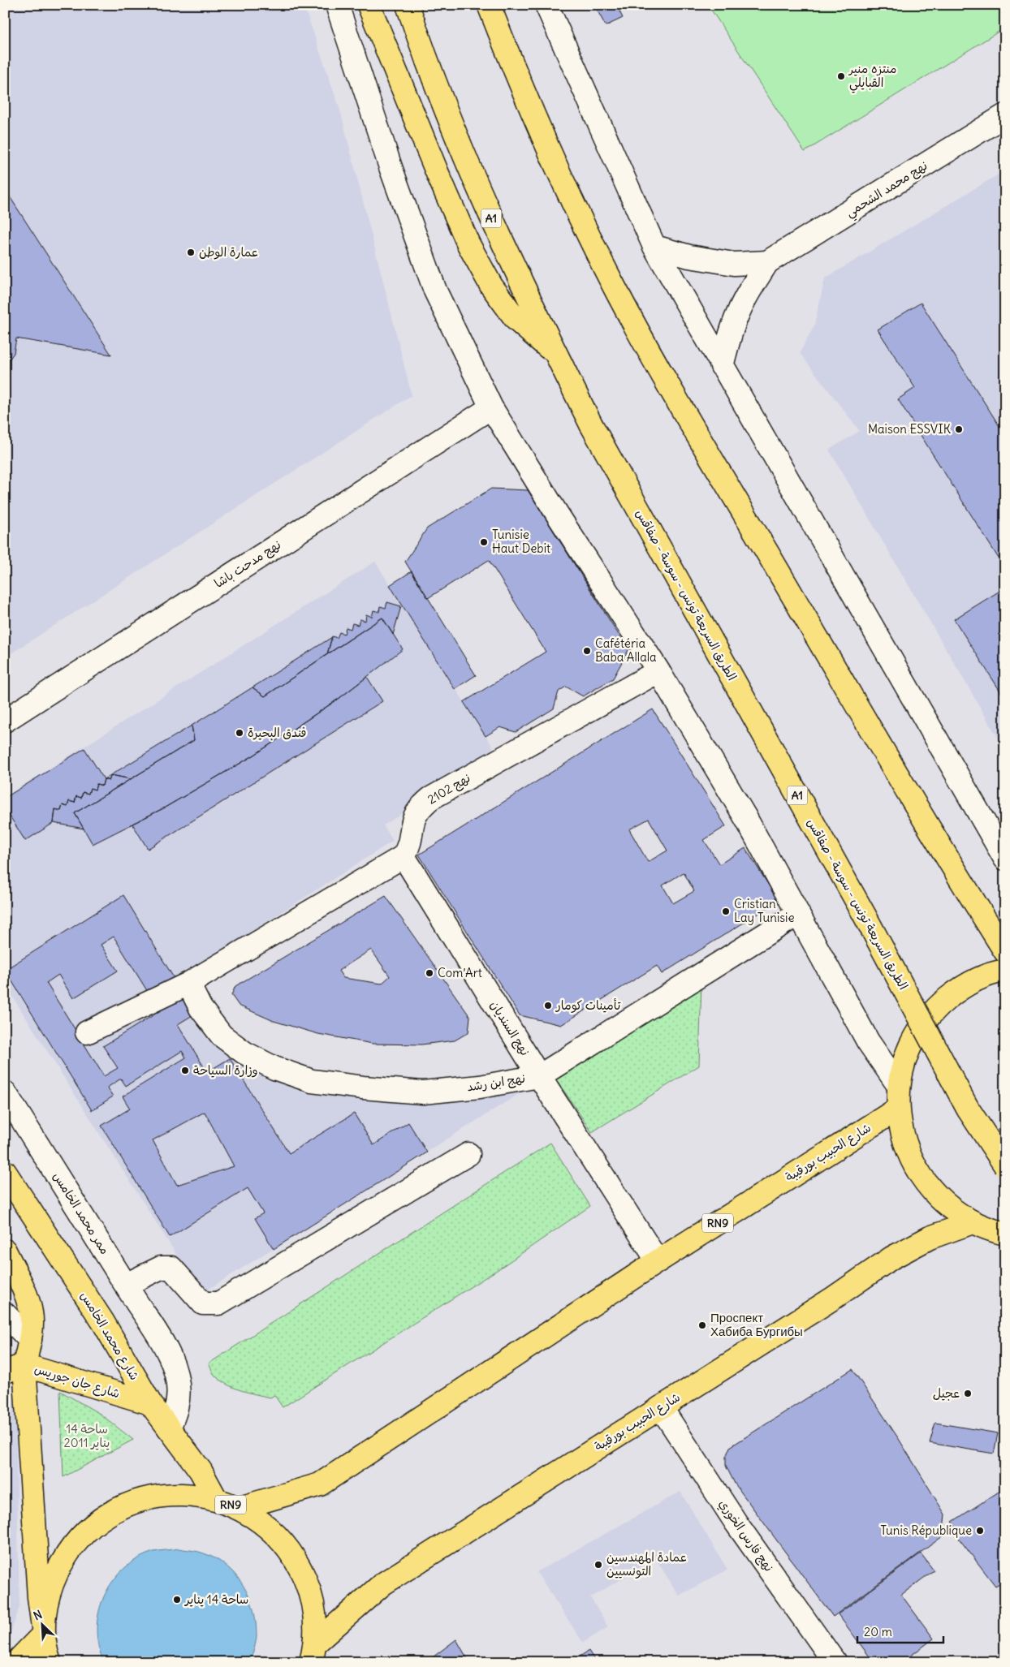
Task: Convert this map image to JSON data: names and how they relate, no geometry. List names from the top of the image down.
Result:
{
  "streets": {
    "main road": [
      "A1",
      "الطريق السريعة تونس - سوسة - صفاقس",
      "شارع الحبيب بورقيبة",
      "RN9",
      "شارع محمد الخامس",
      "شارع جان جوريس"
    ],
    "street": [
      "نهج محمد الشحمي",
      "نهج مدحت باشا",
      "نهج 2102",
      "نهج السنديان",
      "نهج ابن رشد",
      "ممر محمد الخامس",
      "نهج فارس الخوري"
    ]
  },
  "crossings": [
    ["نهج 2102", "نهج السنديان"],
    ["نهج السنديان", "نهج ابن رشد"],
    ["نهج السنديان", "شارع الحبيب بورقيبة"],
    ["شارع الحبيب بورقيبة", "RN9"],
    ["شارع الحبيب بورقيبة", "نهج فارس الخوري"],
    ["ممر محمد الخامس", "شارع محمد الخامس"],
    ["RN9", "شارع محمد الخامس"],
    ["شارع محمد الخامس", "شارع جان جوريس"]
  ],
  "parks": ["ساحة 14 يناير 2011"],
  "places": [
    "منتزه منير القبايلي",
    "عمارة الوطن",
    "Maison ESSVIK",
    "Tunisie Haut Debit",
    "Cafétéria Baba Allala",
    "فندق البحيرة",
    "Cristian Lay Tunisie",
    "Com’Art",
    "تأمينات كومار",
    "وزارة السياحة",
    "Проспект Хабиба Бургибы",
    "عجيل",
    "Tunis République",
    "عمادة المهندسين التونسيين",
    "ساحة 14 يناير"
  ],
  "scale_bar": "20 m",
  "north": "top left"
}
